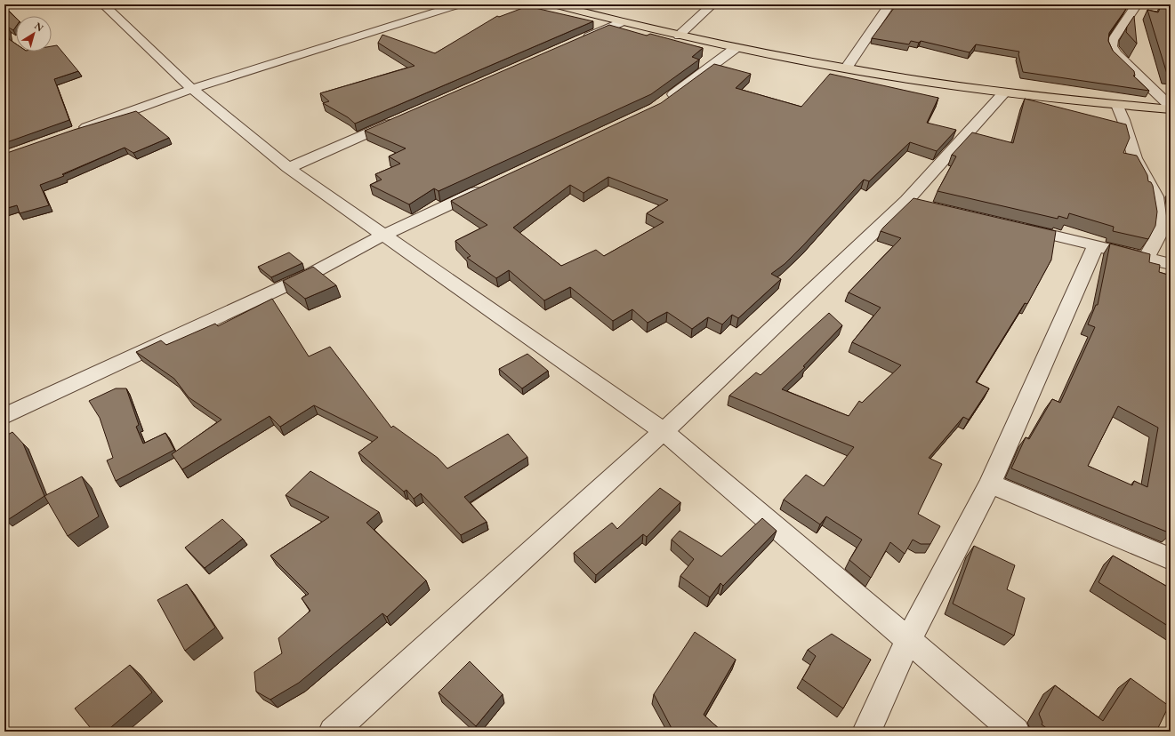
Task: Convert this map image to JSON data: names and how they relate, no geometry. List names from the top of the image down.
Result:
{
  "north": "top right"
}
